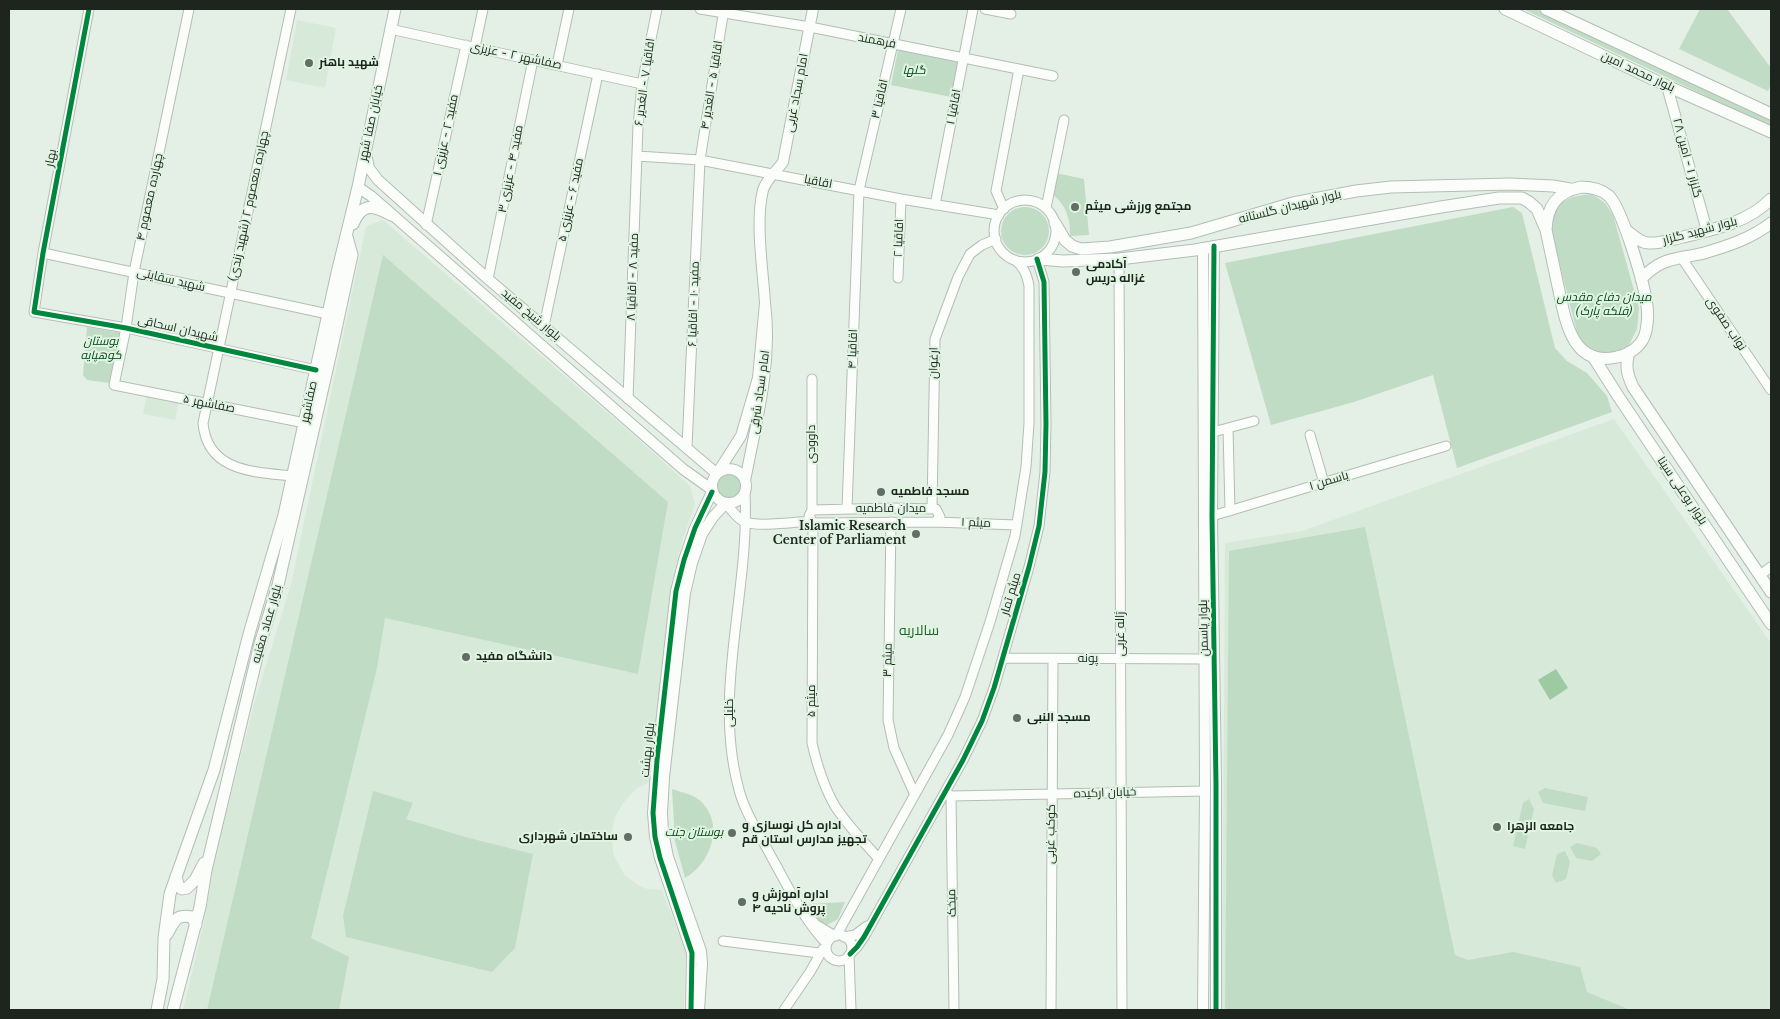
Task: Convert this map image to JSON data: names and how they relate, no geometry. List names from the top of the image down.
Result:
{
  "streets": {
    "main road": [
      "بلوار محمد امین",
      "خیابان صفا شهر",
      "بلوار شهیدان گلستانه",
      "بلوار شهید گلزار",
      "صفاشهر",
      "بلوار بوعلی سینا",
      "بلوار عماد مغنیه"
    ],
    "street": [
      "فرهمند",
      "صفاشهر ۲ - عزیزی",
      "اقاقیا ۷ - الغدیر ۶",
      "اقاقیا ۵ - الغدیر ۴",
      "امام سجاد غربی",
      "اقاقیا ۳",
      "اقاقیا ۱",
      "مفید ۲ - عزیزی ۱",
      "بهار",
      "گلزار ۱ - امین ۲۸",
      "مفید ۴ - عزیزی ۳",
      "اقاقیا",
      "چهارده معصوم ۴",
      "مفید ۶ - عزیزی ۵",
      "چهارده معصوم ۲ (شهید زندی)",
      "اقاقیا ۲",
      "مفید ۸ - اقاقیا ۸",
      "شهید سقایتی",
      "مفید ۱۰ - اقاقیا ۶",
      "بلوار شیخ مفید",
      "نواب صفوی",
      "شهیدان اسحاقی",
      "اقاقیا ۴",
      "ارغوان",
      "امام سجاد شرقی",
      "صفاشهر ۵",
      "داوودی",
      "یاسمن ۱",
      "میدان فاطمیه",
      "میثم ۱",
      "میثم تمار",
      "بلوار یاسمن",
      "ژاله غربی",
      "پونه",
      "میثم ۳",
      "میثم ۵",
      "خلیلی",
      "بلوار بهشت",
      "خیابان ارکیده",
      "کوکب غربی",
      "میخک"
    ]
  },
  "crossings": [
    ["فرهمند", "اقاقیا ۵ - الغدیر ۴"],
    ["فرهمند", "امام سجاد غربی"],
    ["فرهمند", "اقاقیا ۳"],
    ["فرهمند", "اقاقیا ۱"],
    ["صفاشهر ۲ - عزیزی", "اقاقیا ۷ - الغدیر ۶"],
    ["صفاشهر ۲ - عزیزی", "خیابان صفا شهر"],
    ["صفاشهر ۲ - عزیزی", "مفید ۲ - عزیزی ۱"],
    ["صفاشهر ۲ - عزیزی", "مفید ۴ - عزیزی ۳"],
    ["صفاشهر ۲ - عزیزی", "مفید ۶ - عزیزی ۵"],
    ["بلوار محمد امین", "گلزار ۱ - امین ۲۸"],
    ["اقاقیا ۷ - الغدیر ۶", "اقاقیا"],
    ["اقاقیا ۷ - الغدیر ۶", "مفید ۸ - اقاقیا ۸"],
    ["اقاقیا ۵ - الغدیر ۴", "اقاقیا"],
    ["اقاقیا ۵ - الغدیر ۴", "مفید ۱۰ - اقاقیا ۶"],
    ["امام سجاد غربی", "اقاقیا"],
    ["امام سجاد غربی", "امام سجاد شرقی"],
    ["اقاقیا ۳", "اقاقیا"],
    ["اقاقیا ۳", "اقاقیا ۴"],
    ["اقاقیا ۱", "اقاقیا"],
    ["خیابان صفا شهر", "بلوار شیخ مفید"],
    ["خیابان صفا شهر", "صفاشهر"],
    ["خیابان صفا شهر", "بلوار عماد مغنیه"],
    ["مفید ۲ - عزیزی ۱", "بلوار شیخ مفید"],
    ["بهار", "شهید سقایتی"],
    ["بهار", "شهیدان اسحاقی"],
    ["گلزار ۱ - امین ۲۸", "بلوار شهید گلزار"],
    ["مفید ۴ - عزیزی ۳", "بلوار شیخ مفید"],
    ["اقاقیا", "بلوار شهیدان گلستانه"],
    ["اقاقیا", "اقاقیا ۲"],
    ["اقاقیا", "مفید ۸ - اقاقیا ۸"],
    ["اقاقیا", "مفید ۱۰ - اقاقیا ۶"],
    ["اقاقیا", "اقاقیا ۴"],
    ["اقاقیا", "ارغوان"],
    ["اقاقیا", "امام سجاد شرقی"],
    ["اقاقیا", "میثم تمار"],
    ["چهارده معصوم ۴", "شهید سقایتی"],
    ["چهارده معصوم ۴", "شهیدان اسحاقی"],
    ["چهارده معصوم ۴", "صفاشهر ۵"],
    ["مفید ۶ - عزیزی ۵", "بلوار شیخ مفید"],
    ["چهارده معصوم ۲ (شهید زندی)", "شهید سقایتی"],
    ["چهارده معصوم ۲ (شهید زندی)", "شهیدان اسحاقی"],
    ["چهارده معصوم ۲ (شهید زندی)", "صفاشهر"],
    ["چهارده معصوم ۲ (شهید زندی)", "صفاشهر ۵"],
    ["بلوار شهیدان گلستانه", "بلوار شهید گلزار"],
    ["بلوار شهیدان گلستانه", "ارغوان"],
    ["بلوار شهیدان گلستانه", "بلوار بوعلی سینا"],
    ["بلوار شهیدان گلستانه", "میثم تمار"],
    ["بلوار شهیدان گلستانه", "بلوار یاسمن"],
    ["بلوار شهیدان گلستانه", "ژاله غربی"],
    ["بلوار شهید گلزار", "نواب صفوی"],
    ["مفید ۸ - اقاقیا ۸", "بلوار شیخ مفید"],
    ["شهید سقایتی", "صفاشهر"],
    ["مفید ۱۰ - اقاقیا ۶", "بلوار شیخ مفید"],
    ["بلوار شیخ مفید", "امام سجاد شرقی"],
    ["بلوار شیخ مفید", "خلیلی"],
    ["بلوار شیخ مفید", "بلوار بهشت"],
    ["شهیدان اسحاقی", "صفاشهر"],
    ["اقاقیا ۴", "میدان فاطمیه"],
    ["ارغوان", "میدان فاطمیه"],
    ["ارغوان", "میثم تمار"],
    ["امام سجاد شرقی", "خلیلی"],
    ["امام سجاد شرقی", "بلوار بهشت"],
    ["صفاشهر", "صفاشهر ۵"],
    ["صفاشهر", "بلوار عماد مغنیه"],
    ["داوودی", "میدان فاطمیه"],
    ["یاسمن ۱", "بلوار یاسمن"],
    ["میدان فاطمیه", "میثم ۱"],
    ["میدان فاطمیه", "میثم ۳"],
    ["میدان فاطمیه", "میثم ۵"],
    ["میدان فاطمیه", "خلیلی"],
    ["میثم ۱", "میثم تمار"],
    ["میثم تمار", "پونه"],
    ["میثم تمار", "میثم ۳"],
    ["میثم تمار", "میثم ۵"],
    ["میثم تمار", "خیابان ارکیده"],
    ["میثم تمار", "میخک"],
    ["بلوار یاسمن", "پونه"],
    ["بلوار یاسمن", "خیابان ارکیده"],
    ["ژاله غربی", "پونه"],
    ["ژاله غربی", "خیابان ارکیده"],
    ["پونه", "کوکب غربی"],
    ["خلیلی", "بلوار بهشت"],
    ["خیابان ارکیده", "کوکب غربی"],
    ["خیابان ارکیده", "میخک"]
  ],
  "districts": ["سالاریه"],
  "parks": [
    "گلها",
    "میدان دفاع مقدس (فلکه پارک)",
    "بوستان کوهپایه",
    "بوستان جنت"
  ],
  "places": [
    "شهید باهنر",
    "مجتمع ورزشی میثم",
    "آکادمی غزاله دریس",
    "مسجد فاطمیه",
    "Islamic Research Center of Parliament",
    "دانشگاه مفید",
    "مسجد النبی",
    "جامعه الزهرا",
    "اداره کل نوسازی و تجهیز مدارس استان قم",
    "ساختمان شهرداری",
    "اداره آموزش و پروش ناحیه ۴"
  ]
}
